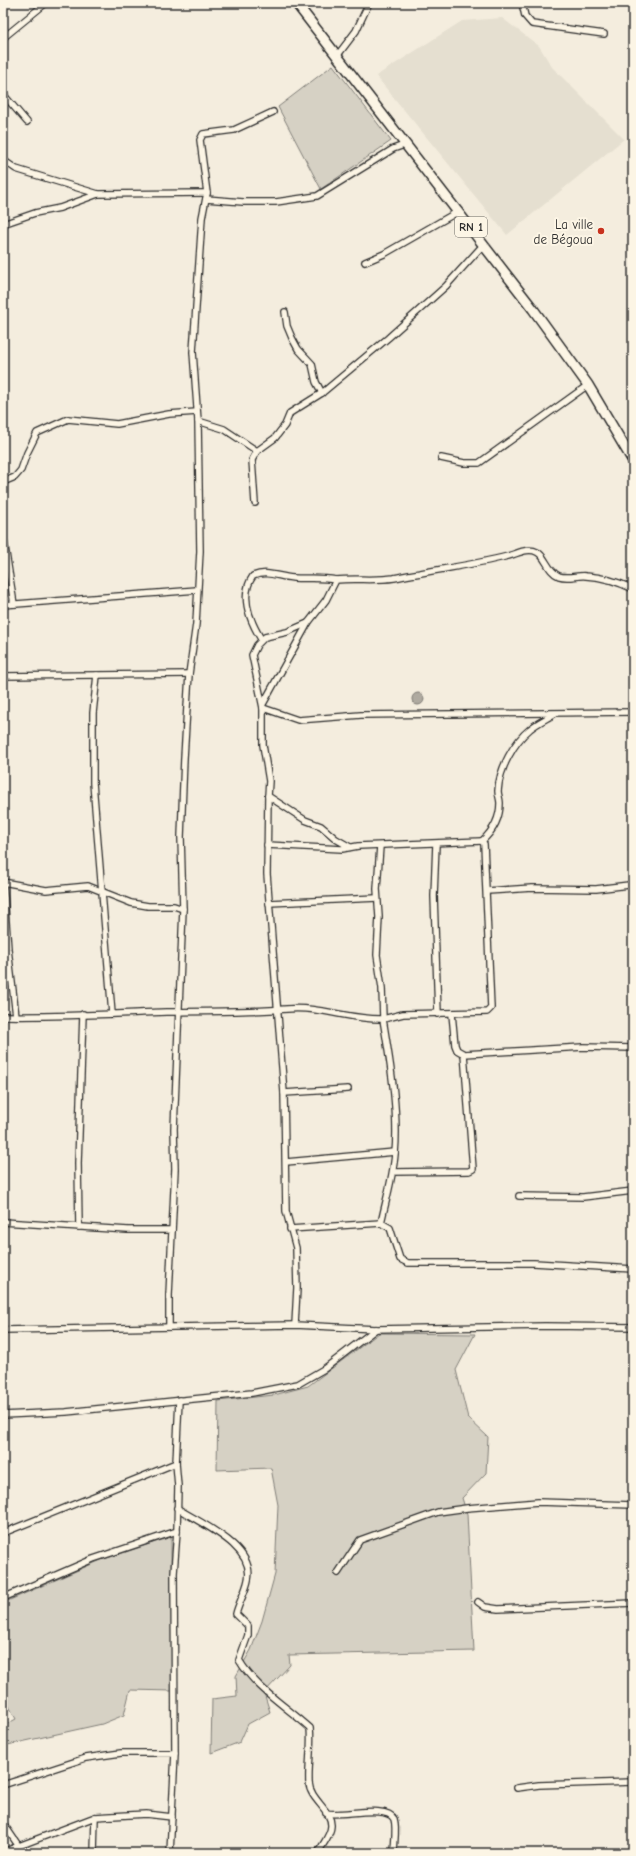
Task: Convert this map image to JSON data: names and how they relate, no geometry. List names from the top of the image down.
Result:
{
  "streets": {
    "main road": ["RN 1"]
  },
  "places": ["La ville de Bégoua"]
}
